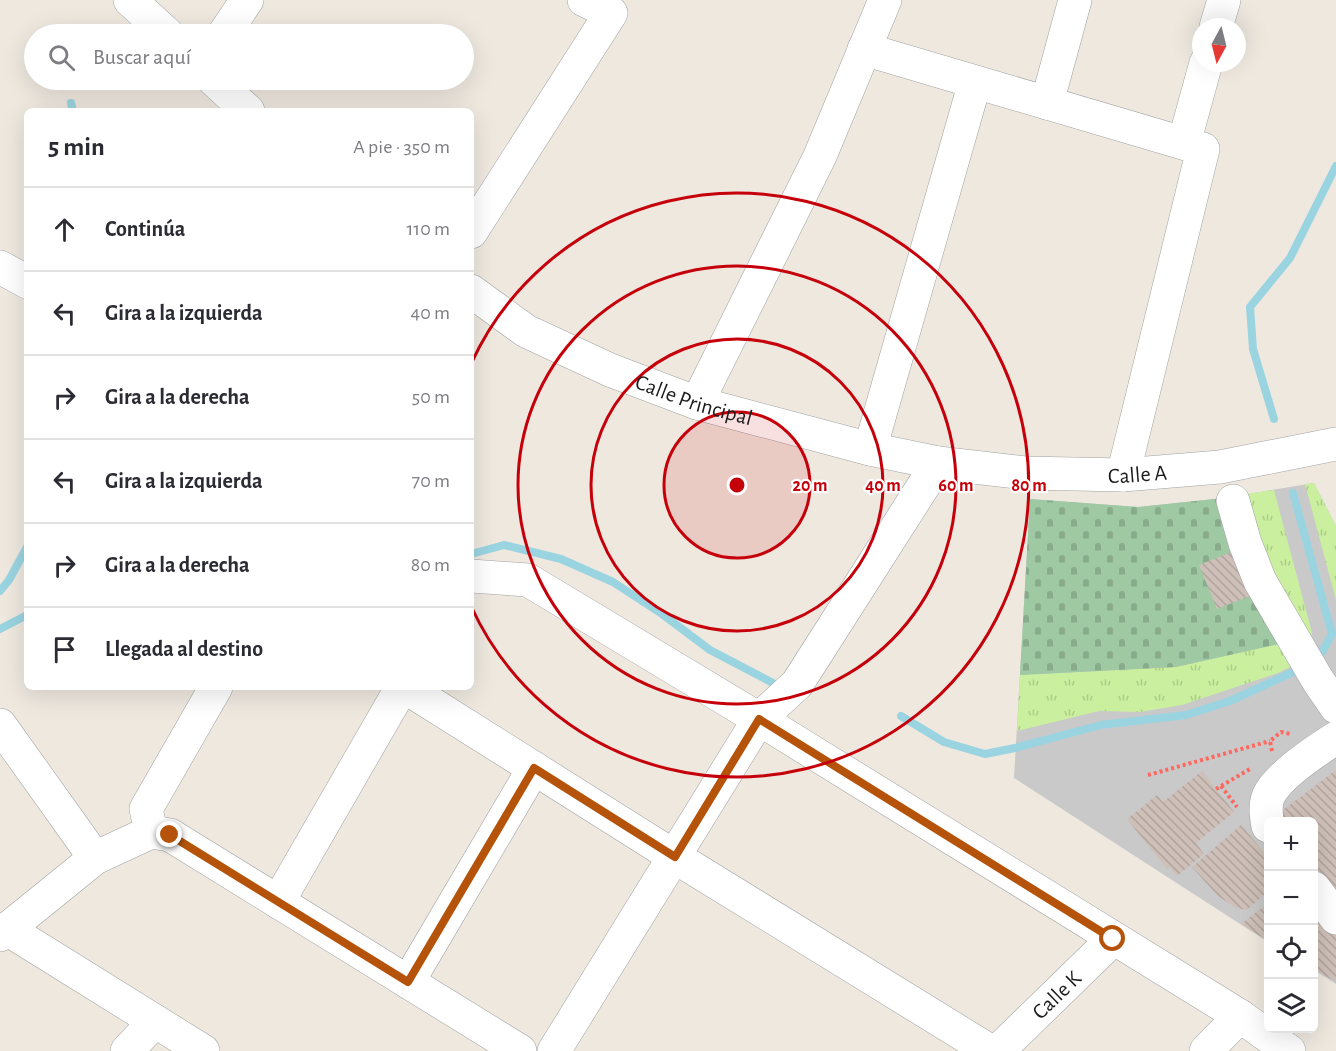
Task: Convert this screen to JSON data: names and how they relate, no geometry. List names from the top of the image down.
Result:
{
  "streets": {
    "street": ["Calle Principal", "Calle A", "Calle K"]
  },
  "crossings": [
    ["Calle Principal", "Calle A"]
  ],
  "north": "bottom",
  "page": {
    "search": "Buscar aquí",
    "heading": ["5 min", "A pie · 350 m"],
    "list": [
      ["Continúa", "110 m"],
      ["Gira a la izquierda", "40 m"],
      ["Gira a la derecha", "50 m"],
      ["Gira a la izquierda", "70 m"],
      ["Gira a la derecha", "80 m"],
      "Llegada al destino"
    ],
    "map_buttons": ["+", "−"]
  },
  "rings": [
    "20 m",
    "40 m",
    "60 m",
    "80 m"
  ]
}
